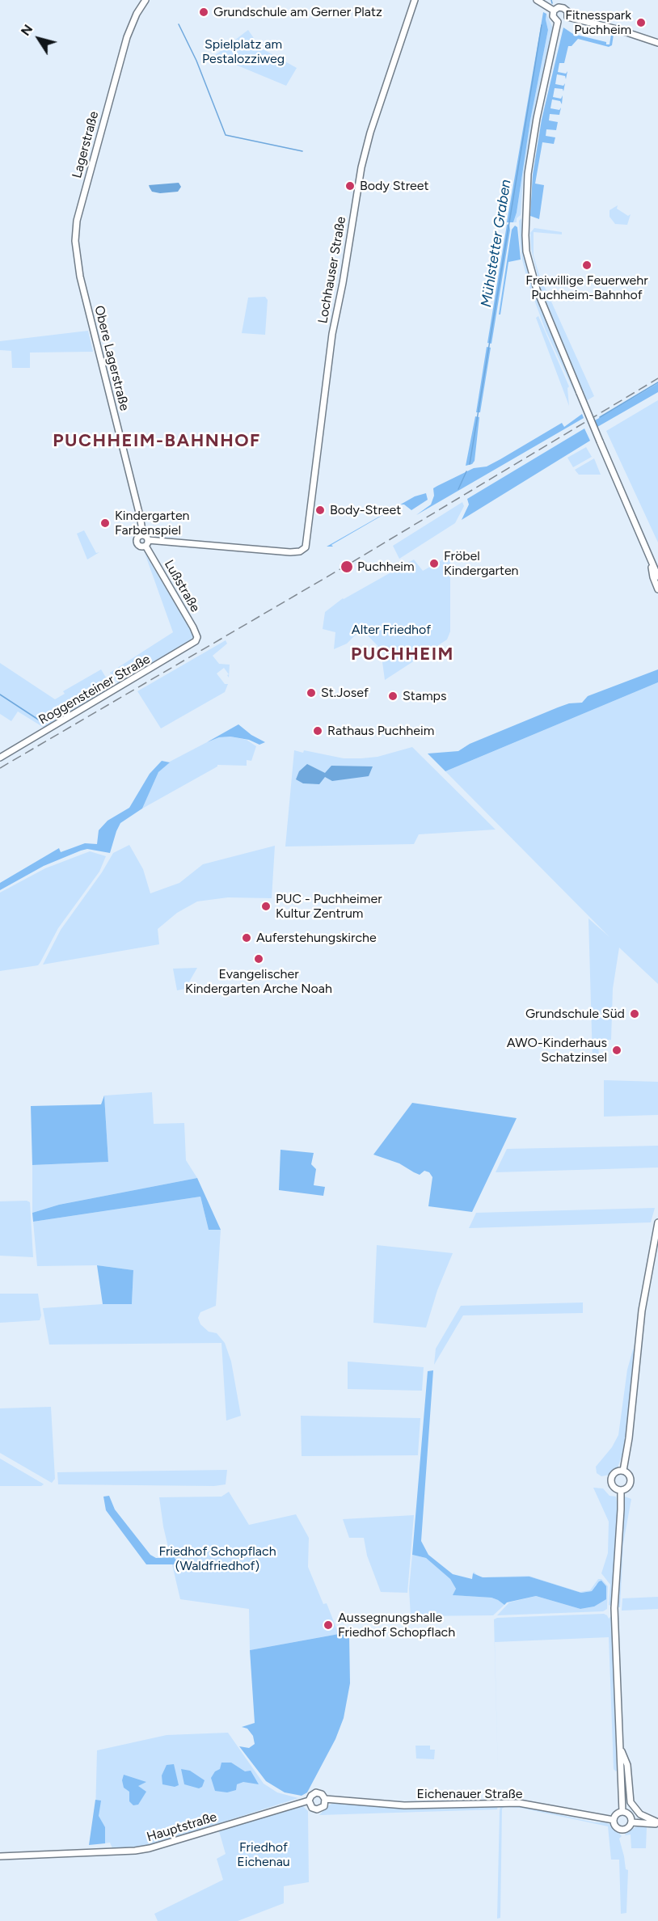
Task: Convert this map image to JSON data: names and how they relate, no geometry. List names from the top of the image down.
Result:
{
  "streets": {
    "street": [
      "Lagerstraße",
      "Lochhauser Straße",
      "Obere Lagerstraße",
      "Lußstraße",
      "Roggensteiner Straße",
      "Eichenauer Straße",
      "Hauptstraße"
    ]
  },
  "crossings": [
    ["Lagerstraße", "Obere Lagerstraße"],
    ["Lochhauser Straße", "Obere Lagerstraße"],
    ["Lochhauser Straße", "Lußstraße"],
    ["Obere Lagerstraße", "Lußstraße"],
    ["Lußstraße", "Roggensteiner Straße"],
    ["Eichenauer Straße", "Hauptstraße"]
  ],
  "districts": ["PUCHHEIM-BAHNHOF", "PUCHHEIM"],
  "water": ["Mühlstetter Graben"],
  "parks": [
    "Spielplatz am Pestalozziweg",
    "Alter Friedhof",
    "Friedhof Schopflach (Waldfriedhof)",
    "Friedhof Eichenau"
  ],
  "places": [
    "Grundschule am Gerner Platz",
    "Fitnesspark Puchheim",
    "Body Street",
    "Freiwillige Feuerwehr Puchheim-Bahnhof",
    "Body-Street",
    "Kindergarten Farbenspiel",
    "Fröbel Kindergarten",
    "Puchheim",
    "St.Josef",
    "Stamps",
    "Rathaus Puchheim",
    "PUC - Puchheimer Kultur Zentrum",
    "Auferstehungskirche",
    "Evangelischer Kindergarten Arche Noah",
    "Grundschule Süd",
    "AWO-Kinderhaus Schatzinsel",
    "Aussegnungshalle Friedhof Schopflach"
  ],
  "north": "top left"
}
